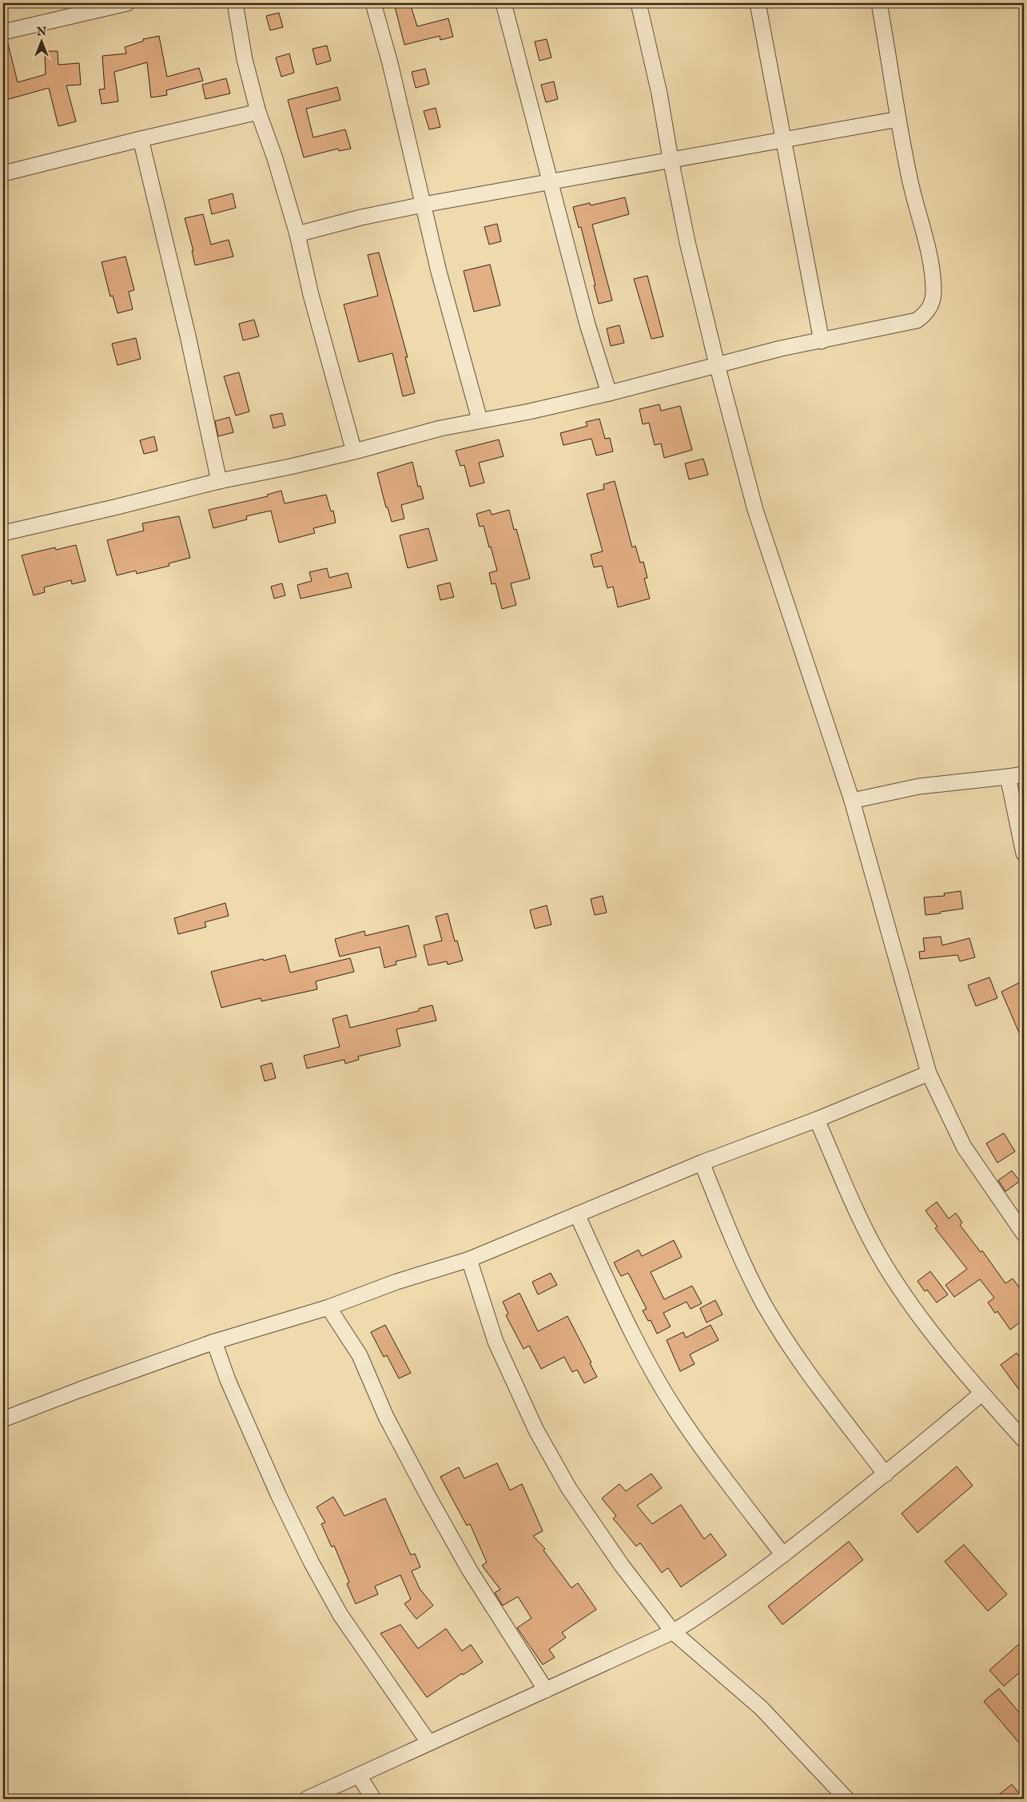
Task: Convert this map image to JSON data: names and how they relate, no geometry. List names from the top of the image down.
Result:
{
  "north": "top"
}
